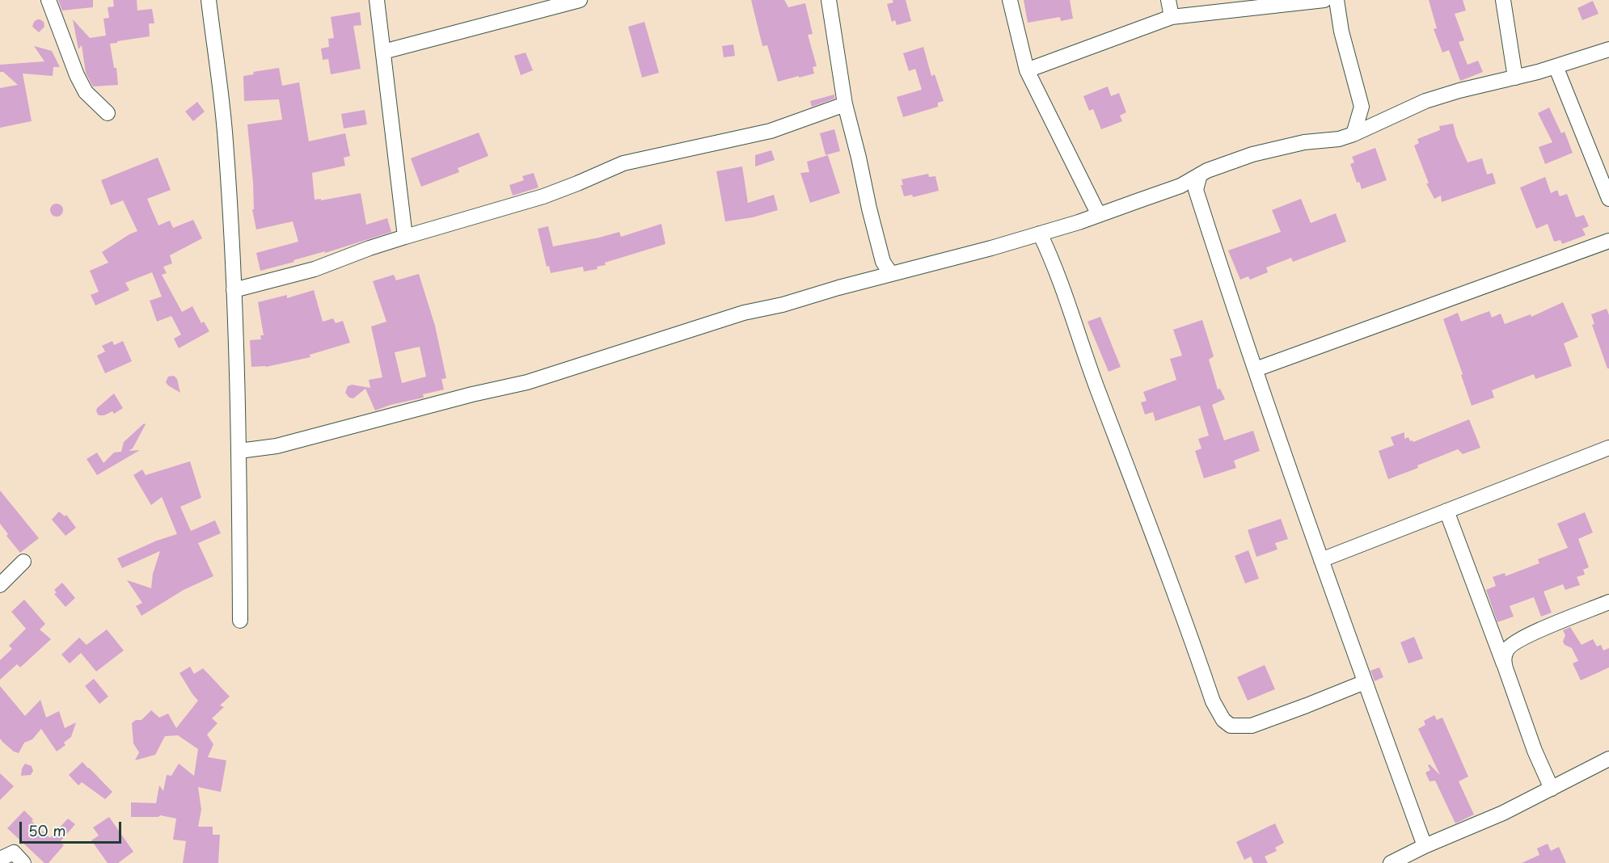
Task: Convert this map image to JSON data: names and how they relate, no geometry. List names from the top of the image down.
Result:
{
  "scale_bar": "50 m"
}
